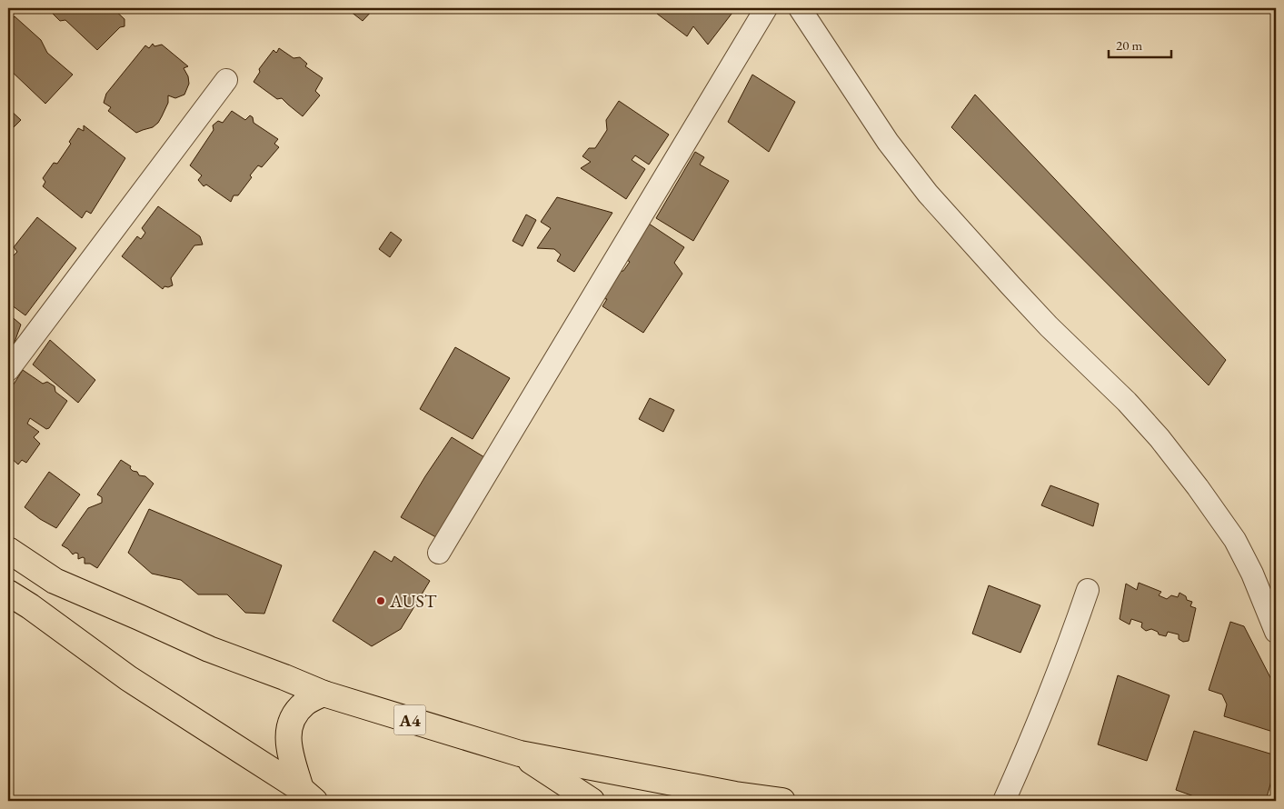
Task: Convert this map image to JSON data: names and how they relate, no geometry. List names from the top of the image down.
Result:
{
  "streets": {
    "highway": ["A4"]
  },
  "places": ["AUST"],
  "scale_bar": "20 m"
}
